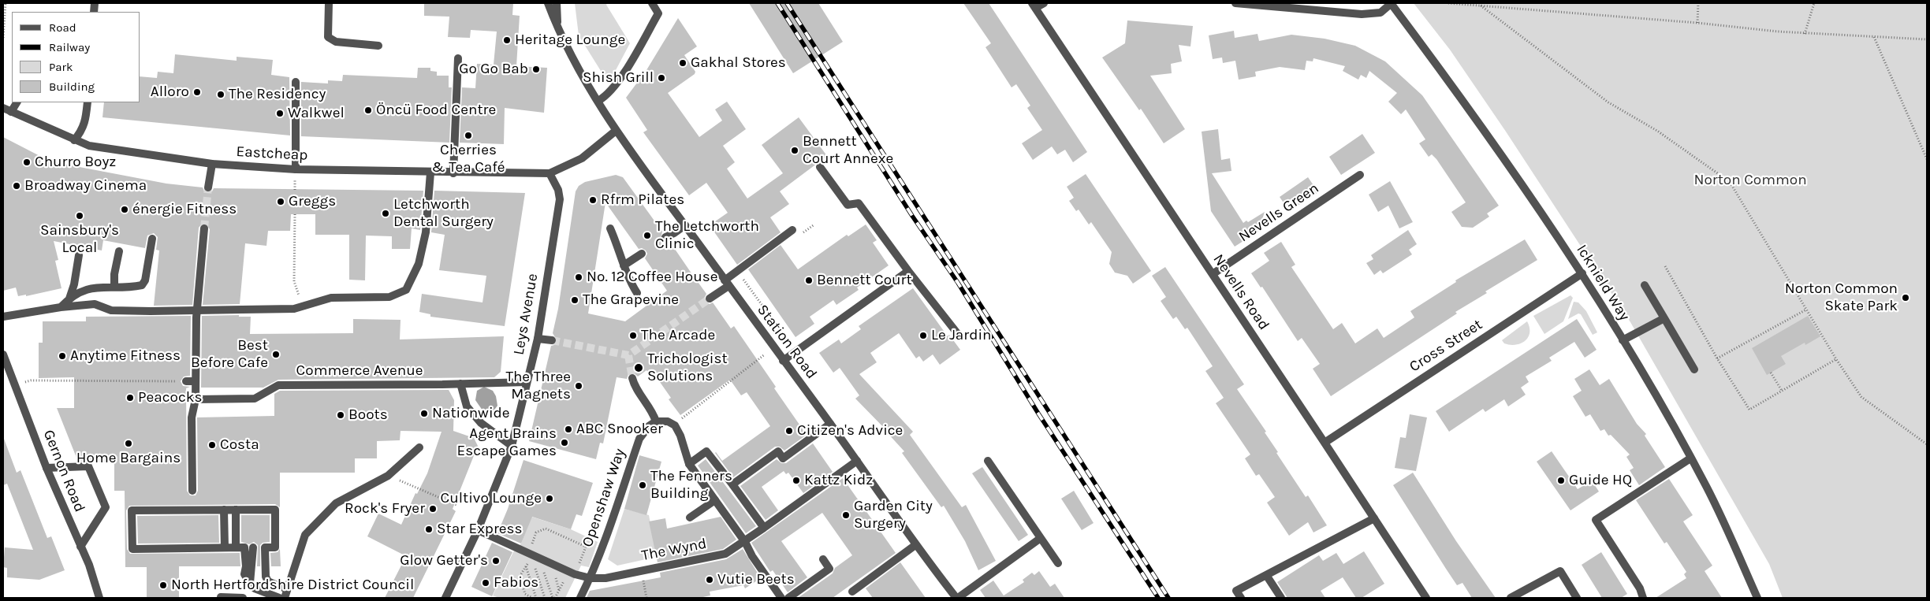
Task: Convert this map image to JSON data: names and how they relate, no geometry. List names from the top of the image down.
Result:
{
  "streets": {
    "street": [
      "Eastcheap",
      "Nevells Green",
      "Icknield Way",
      "Nevells Road",
      "Leys Avenue",
      "Station Road",
      "Cross Street",
      "Commerce Avenue",
      "Gernon Road",
      "Openshaw Way",
      "The Wynd"
    ]
  },
  "crossings": [
    ["Eastcheap", "Leys Avenue"],
    ["Nevells Green", "Nevells Road"],
    ["Icknield Way", "Cross Street"],
    ["Nevells Road", "Cross Street"],
    ["Leys Avenue", "Commerce Avenue"],
    ["Leys Avenue", "The Wynd"],
    ["Station Road", "The Wynd"],
    ["Openshaw Way", "The Wynd"]
  ],
  "parks": ["Norton Common"],
  "places": [
    "Heritage Lounge",
    "Gakhal Stores",
    "Go Go Bab",
    "Shish Grill",
    "Alloro",
    "The Residency",
    "Öncü Food Centre",
    "Walkwel",
    "Cherries & Tea Café",
    "Bennett Court Annexe",
    "Churro Boyz",
    "Broadway Cinema",
    "Rfrm Pilates",
    "Greggs",
    "énergie Fitness",
    "Letchworth Dental Surgery",
    "Sainsbury's Local",
    "The Letchworth Clinic",
    "No. 12 Coffee House",
    "Bennett Court",
    "Norton Common Skate Park",
    "The Grapevine",
    "The Arcade",
    "Le Jardin",
    "Best Before Cafe",
    "Anytime Fitness",
    "Trichologist Solutions",
    "The Three Magnets",
    "Peacocks",
    "Nationwide",
    "Boots",
    "ABC Snooker",
    "Citizen's Advice",
    "Agent Brains Escape Games",
    "Home Bargains",
    "Costa",
    "Kattz Kidz",
    "Guide HQ",
    "The Fenners Building",
    "Cultivo Lounge",
    "Rock's Fryer",
    "Garden City Surgery",
    "Star Express",
    "Glow Getter's",
    "Vutie Beets",
    "Fabios",
    "North Hertfordshire District Council"
  ],
  "legend": [
    "Road",
    "Railway",
    "Park",
    "Building"
  ]
}
